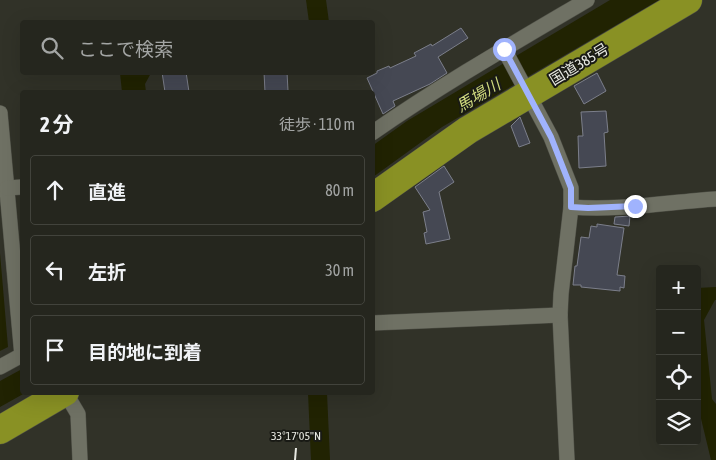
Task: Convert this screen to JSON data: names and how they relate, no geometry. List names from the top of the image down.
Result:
{
  "streets": {
    "highway": ["国道385号"]
  },
  "water": ["馬場川"],
  "page": {
    "search": "ここで検索",
    "heading": ["2 分", "徒歩 · 110 m"],
    "list": [
      ["直進", "80 m"],
      ["左折", "30 m"],
      "目的地に到着"
    ],
    "map_buttons": ["+", "−"]
  },
  "coordinates": ["33°17'05\"N"]
}
